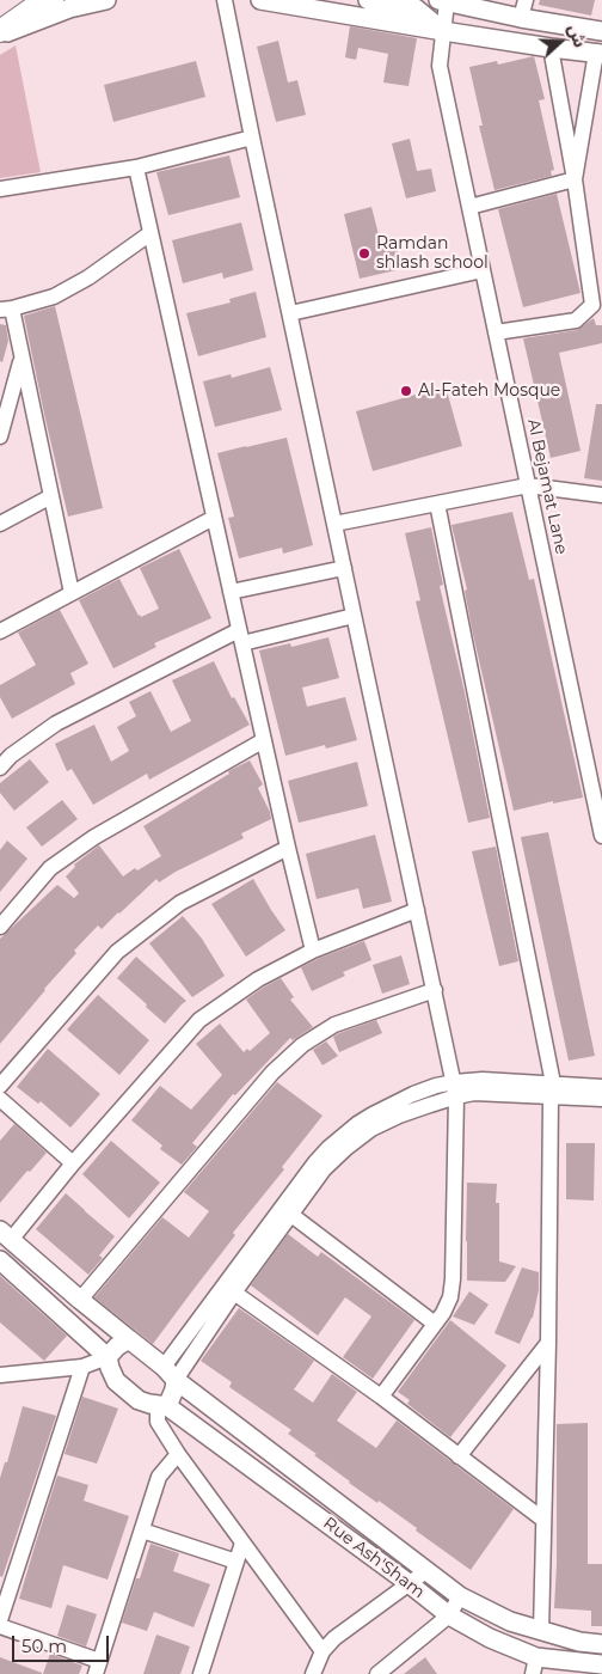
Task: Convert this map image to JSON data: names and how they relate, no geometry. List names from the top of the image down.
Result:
{
  "streets": {
    "main road": ["Rue Ash'Sham"],
    "street": ["Al Bejamat Lane"]
  },
  "places": ["Ramdan shlash school", "Al-Fateh Mosque"],
  "scale_bar": "50 m",
  "north": "right"
}
